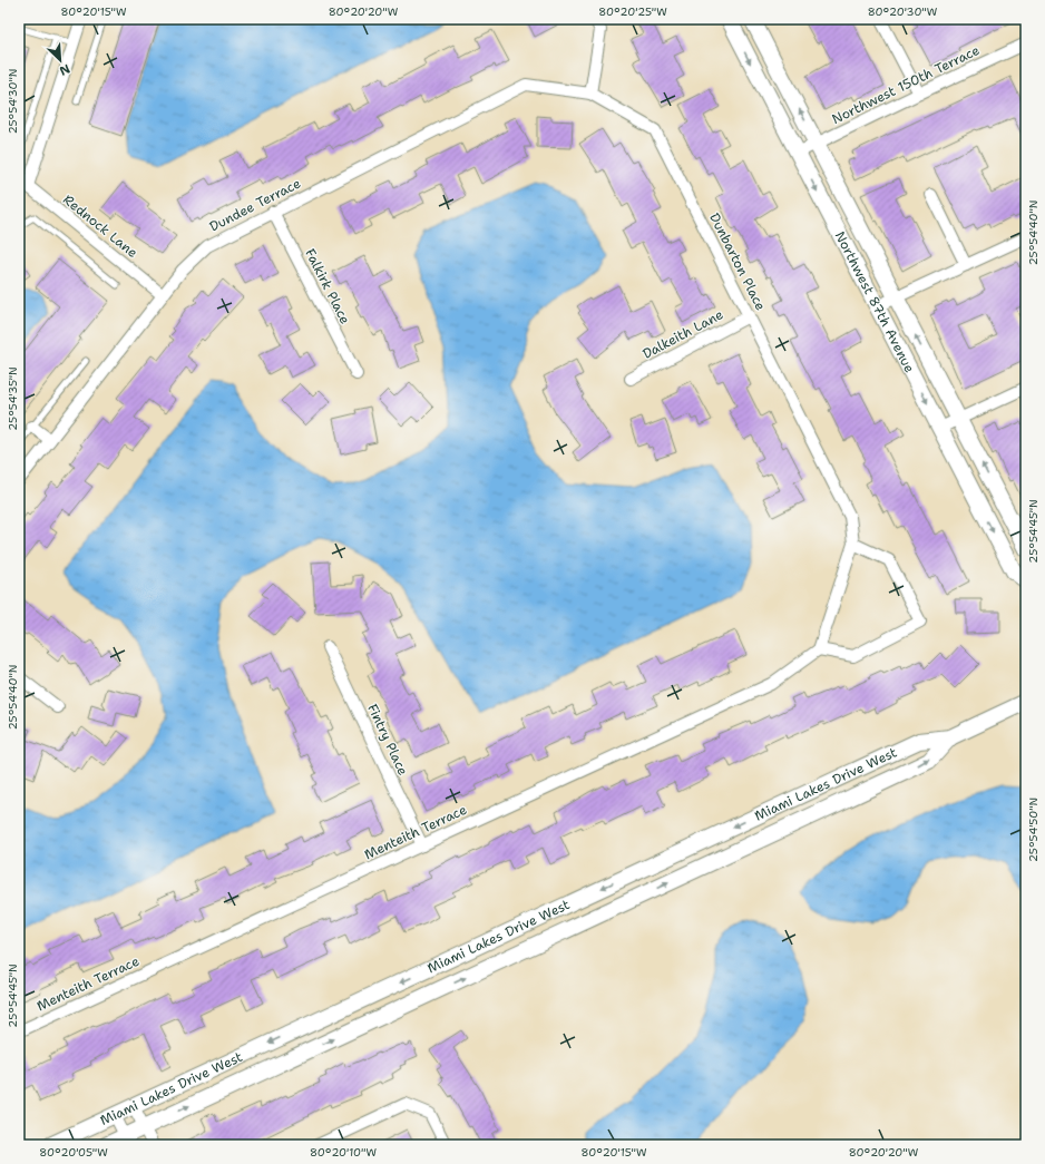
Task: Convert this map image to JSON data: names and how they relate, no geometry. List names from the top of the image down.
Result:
{
  "streets": {
    "main road": ["Northwest 87th Avenue", "Miami Lakes Drive West"],
    "street": [
      "Northwest 150th Terrace",
      "Dundee Terrace",
      "Rednock Lane",
      "Dunbarton Place",
      "Falkirk Place",
      "Dalkeith Lane",
      "Fintry Place",
      "Menteith Terrace"
    ]
  },
  "crossings": [
    ["Northwest 150th Terrace", "Northwest 87th Avenue"],
    ["Dundee Terrace", "Rednock Lane"],
    ["Dundee Terrace", "Dunbarton Place"],
    ["Dundee Terrace", "Falkirk Place"],
    ["Dunbarton Place", "Dalkeith Lane"],
    ["Dunbarton Place", "Menteith Terrace"],
    ["Fintry Place", "Menteith Terrace"]
  ],
  "north": "bottom right",
  "coordinates": [
    "80°20'15\"W",
    "80°20'20\"W",
    "80°20'25\"W",
    "80°20'30\"W",
    "25°54'30\"N",
    "25°54'40\"N",
    "25°54'35\"N",
    "25°54'45\"N",
    "25°54'50\"N",
    "80°20'05\"W",
    "80°20'10\"W"
  ]
}
